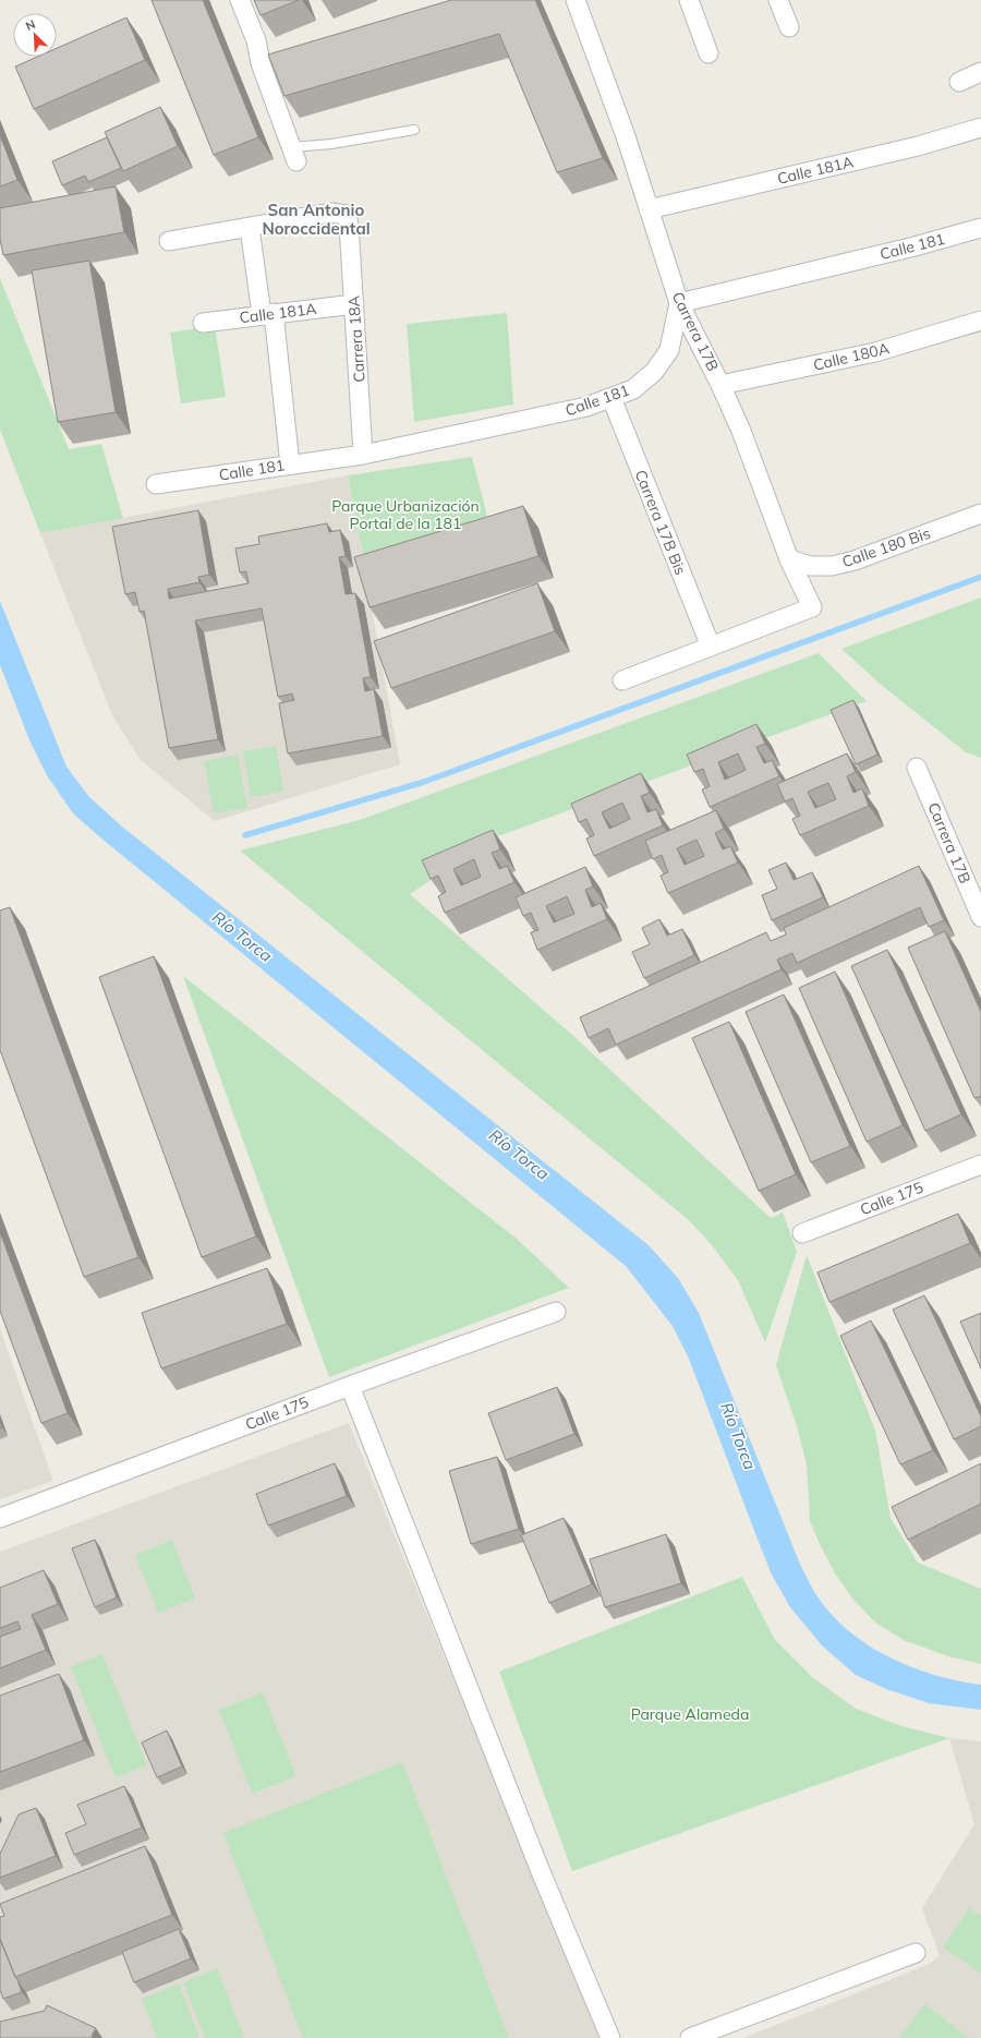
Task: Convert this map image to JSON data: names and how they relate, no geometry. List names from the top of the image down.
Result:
{
  "streets": {
    "street": [
      "Calle 181A",
      "Calle 181",
      "Carrera 17B",
      "Carrera 18A",
      "Calle 180A",
      "Carrera 17B Bis",
      "Calle 180 Bis",
      "Calle 175"
    ]
  },
  "crossings": [
    ["Calle 181A", "Carrera 17B"],
    ["Calle 181A", "Carrera 18A"],
    ["Calle 181", "Carrera 17B"],
    ["Calle 181", "Carrera 18A"],
    ["Calle 181", "Carrera 17B Bis"],
    ["Carrera 17B", "Calle 180A"],
    ["Carrera 17B", "Carrera 17B Bis"],
    ["Carrera 17B", "Calle 180 Bis"]
  ],
  "districts": ["San Antonio Noroccidental"],
  "water": ["Río Torca"],
  "parks": ["Parque Urbanización Portal de la 181", "Parque Alameda"],
  "north": "top left"
}
